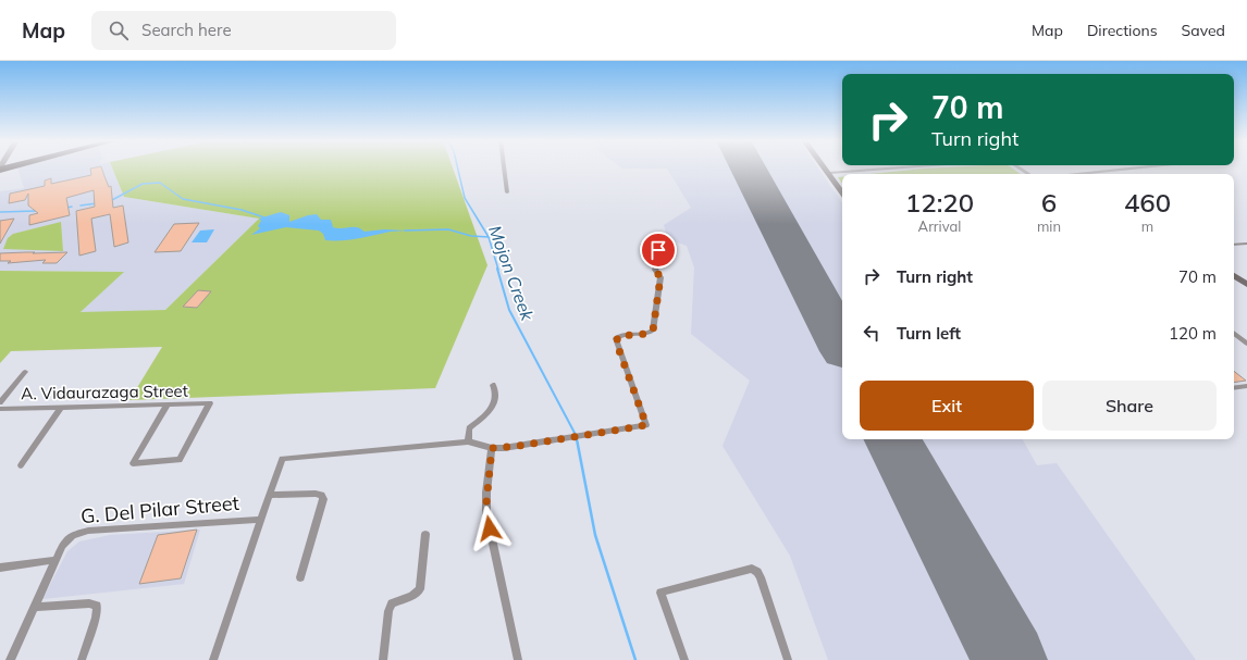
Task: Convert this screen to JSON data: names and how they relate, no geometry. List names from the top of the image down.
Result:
{
  "streets": {
    "street": ["A. Vidaurazaga Street", "G. Del Pilar Street"]
  },
  "water": ["Mojon Creek"],
  "page": {
    "header": "Map",
    "search": "Search here",
    "nav": ["Map", "Directions", "Saved"],
    "turn": ["70 m", "Turn right"],
    "eta": [
      "12:20",
      "Arrival",
      "6",
      "min",
      "460",
      "m"
    ],
    "list": [
      {
        "name": "Turn right",
        "value": "70 m"
      },
      {
        "name": "Turn left",
        "value": "120 m"
      }
    ],
    "buttons": ["Exit", "Share"]
  }
}
